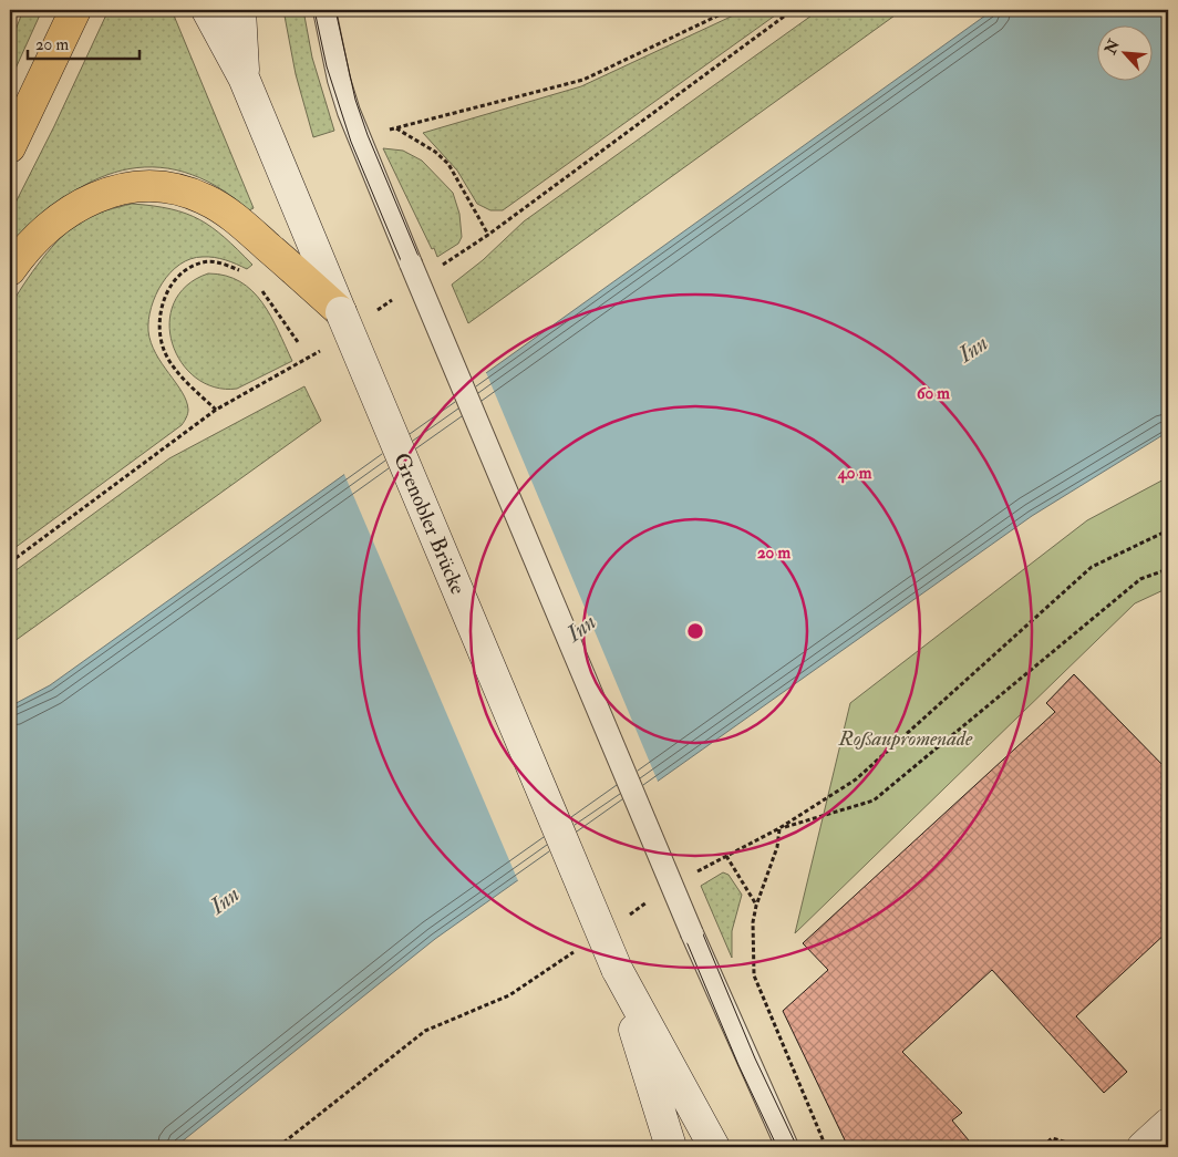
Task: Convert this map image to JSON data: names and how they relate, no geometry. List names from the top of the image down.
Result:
{
  "streets": {
    "main road": ["Grenobler Brücke"]
  },
  "water": ["Inn"],
  "parks": ["Roßaupromenade"],
  "scale_bar": "20 m",
  "north": "top left",
  "rings": ["60 m", "40 m", "20 m"]
}
